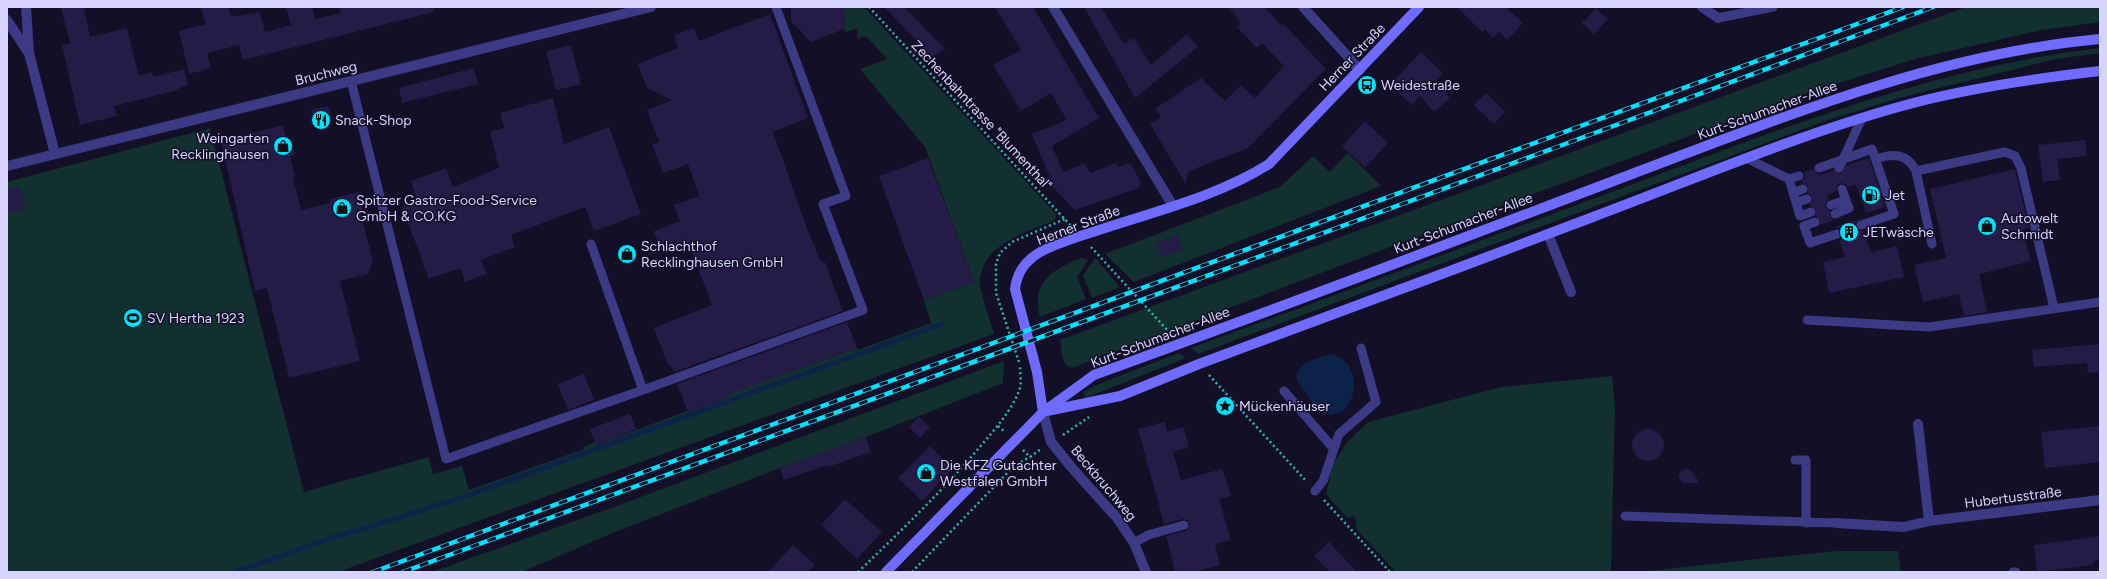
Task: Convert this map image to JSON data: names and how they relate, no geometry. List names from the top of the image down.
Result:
{
  "streets": {
    "main road": ["Herner Straße", "Kurt-Schumacher-Allee"],
    "street": ["Bruchweg", "Beckbruchweg", "Hubertusstraße"],
    "path": ["Zechenbahntrasse \"Blumenthal\""]
  },
  "crossings": [
    ["Herner Straße", "Kurt-Schumacher-Allee"],
    ["Herner Straße", "Zechenbahntrasse \"Blumenthal\""],
    ["Herner Straße", "Beckbruchweg"],
    ["Kurt-Schumacher-Allee", "Zechenbahntrasse \"Blumenthal\""],
    ["Kurt-Schumacher-Allee", "Beckbruchweg"]
  ],
  "places": {
    "bus stop": ["Weidestraße"],
    "restaurant": ["Snack-Shop"],
    "shop": [
      "Weingarten Recklinghausen",
      "Spitzer Gastro-Food-Service GmbH & CO.KG",
      "Autowelt Schmidt",
      "Schlachthof Recklinghausen GmbH",
      "Die KFZ Gutachter Westfalen GmbH"
    ],
    "fuel station": ["Jet"],
    "building": ["JETwäsche"],
    "sports": ["SV Hertha 1923"],
    "place": ["Mückenhäuser"]
  }
}
